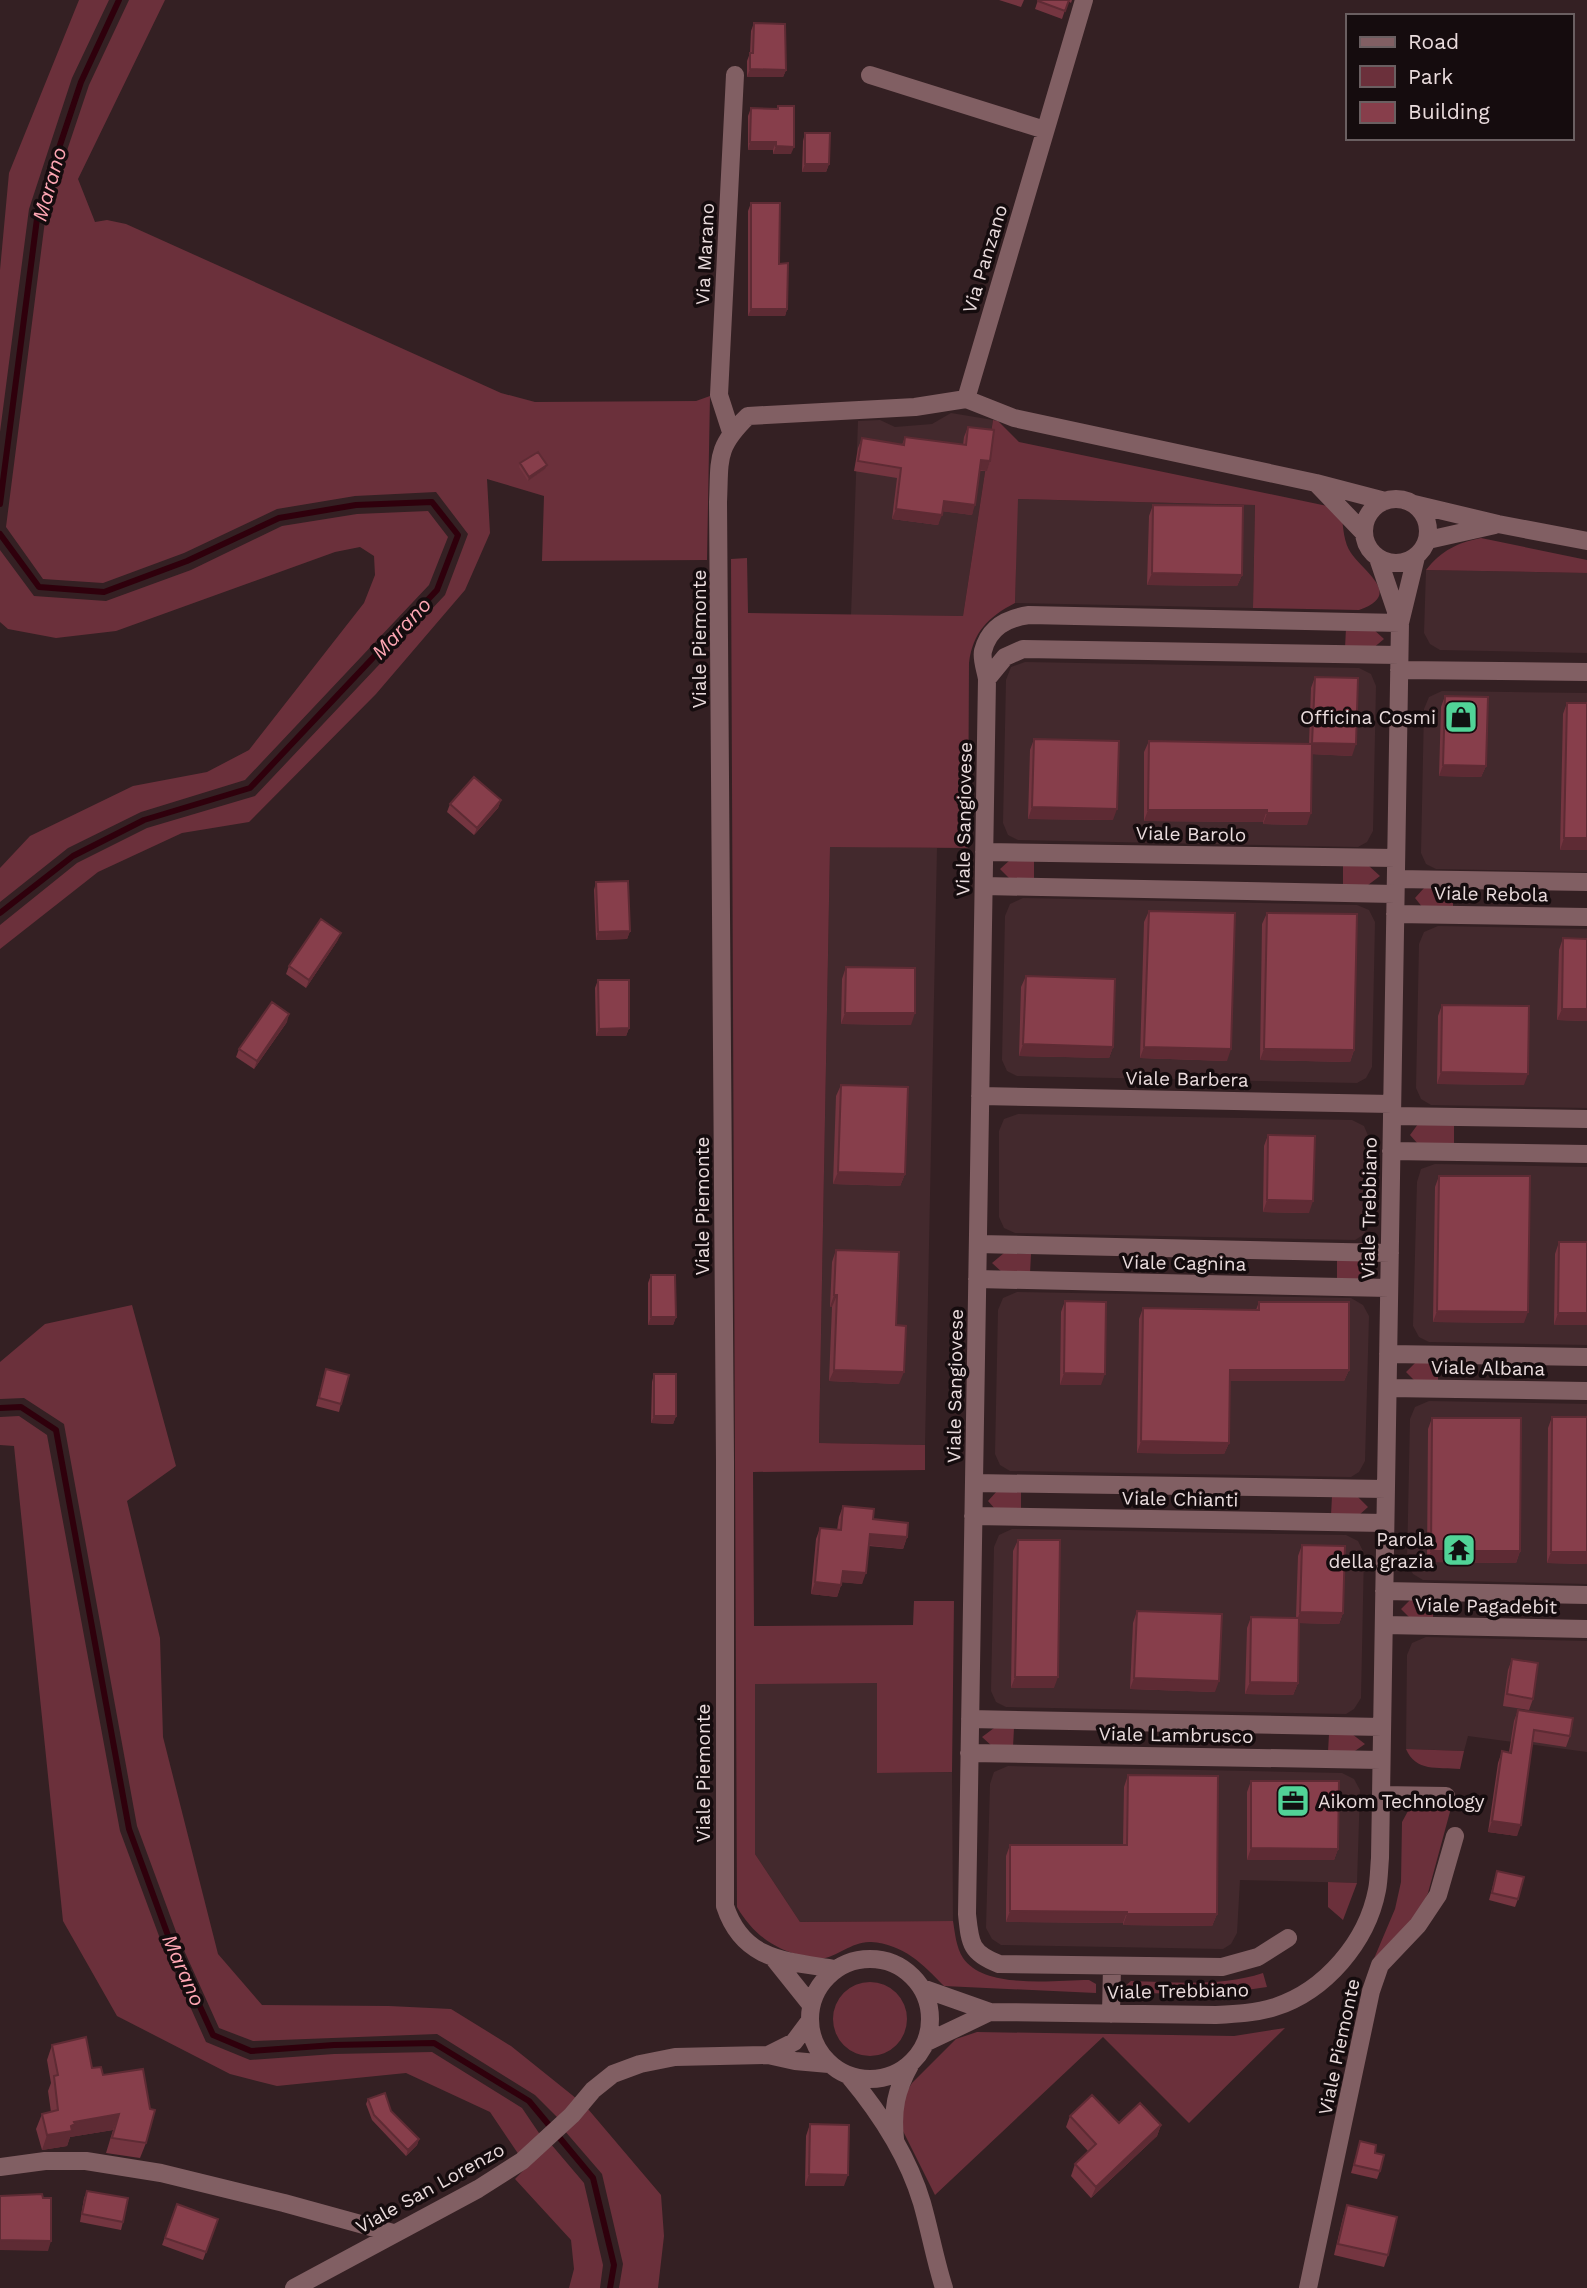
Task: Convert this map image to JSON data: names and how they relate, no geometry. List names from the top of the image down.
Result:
{
  "streets": {
    "street": [
      "Via Marano",
      "Via Panzano",
      "Viale Piemonte",
      "Viale Sangiovese",
      "Viale Barolo",
      "Viale Rebola",
      "Viale Barbera",
      "Viale Trebbiano",
      "Viale Cagnina",
      "Viale Albana",
      "Viale Chianti",
      "Viale Pagadebit",
      "Viale Lambrusco",
      "Viale San Lorenzo"
    ]
  },
  "crossings": [
    ["Via Marano", "Viale Piemonte"],
    ["Viale Piemonte", "Viale Trebbiano"],
    ["Viale Piemonte", "Viale San Lorenzo"],
    ["Viale Sangiovese", "Viale Barolo"],
    ["Viale Sangiovese", "Viale Barbera"],
    ["Viale Sangiovese", "Viale Trebbiano"],
    ["Viale Sangiovese", "Viale Cagnina"],
    ["Viale Sangiovese", "Viale Chianti"],
    ["Viale Sangiovese", "Viale Lambrusco"],
    ["Viale Barolo", "Viale Trebbiano"],
    ["Viale Rebola", "Viale Trebbiano"],
    ["Viale Barbera", "Viale Trebbiano"],
    ["Viale Trebbiano", "Viale Cagnina"],
    ["Viale Trebbiano", "Viale Albana"],
    ["Viale Trebbiano", "Viale Chianti"],
    ["Viale Trebbiano", "Viale Pagadebit"],
    ["Viale Trebbiano", "Viale Lambrusco"],
    ["Viale Trebbiano", "Viale San Lorenzo"]
  ],
  "water": ["Marano"],
  "places": {
    "shop": ["Officina Cosmi"],
    "temple": ["Parola della grazia"],
    "office": ["Aikom Technology"]
  },
  "legend": ["Road", "Park", "Building"]
}
